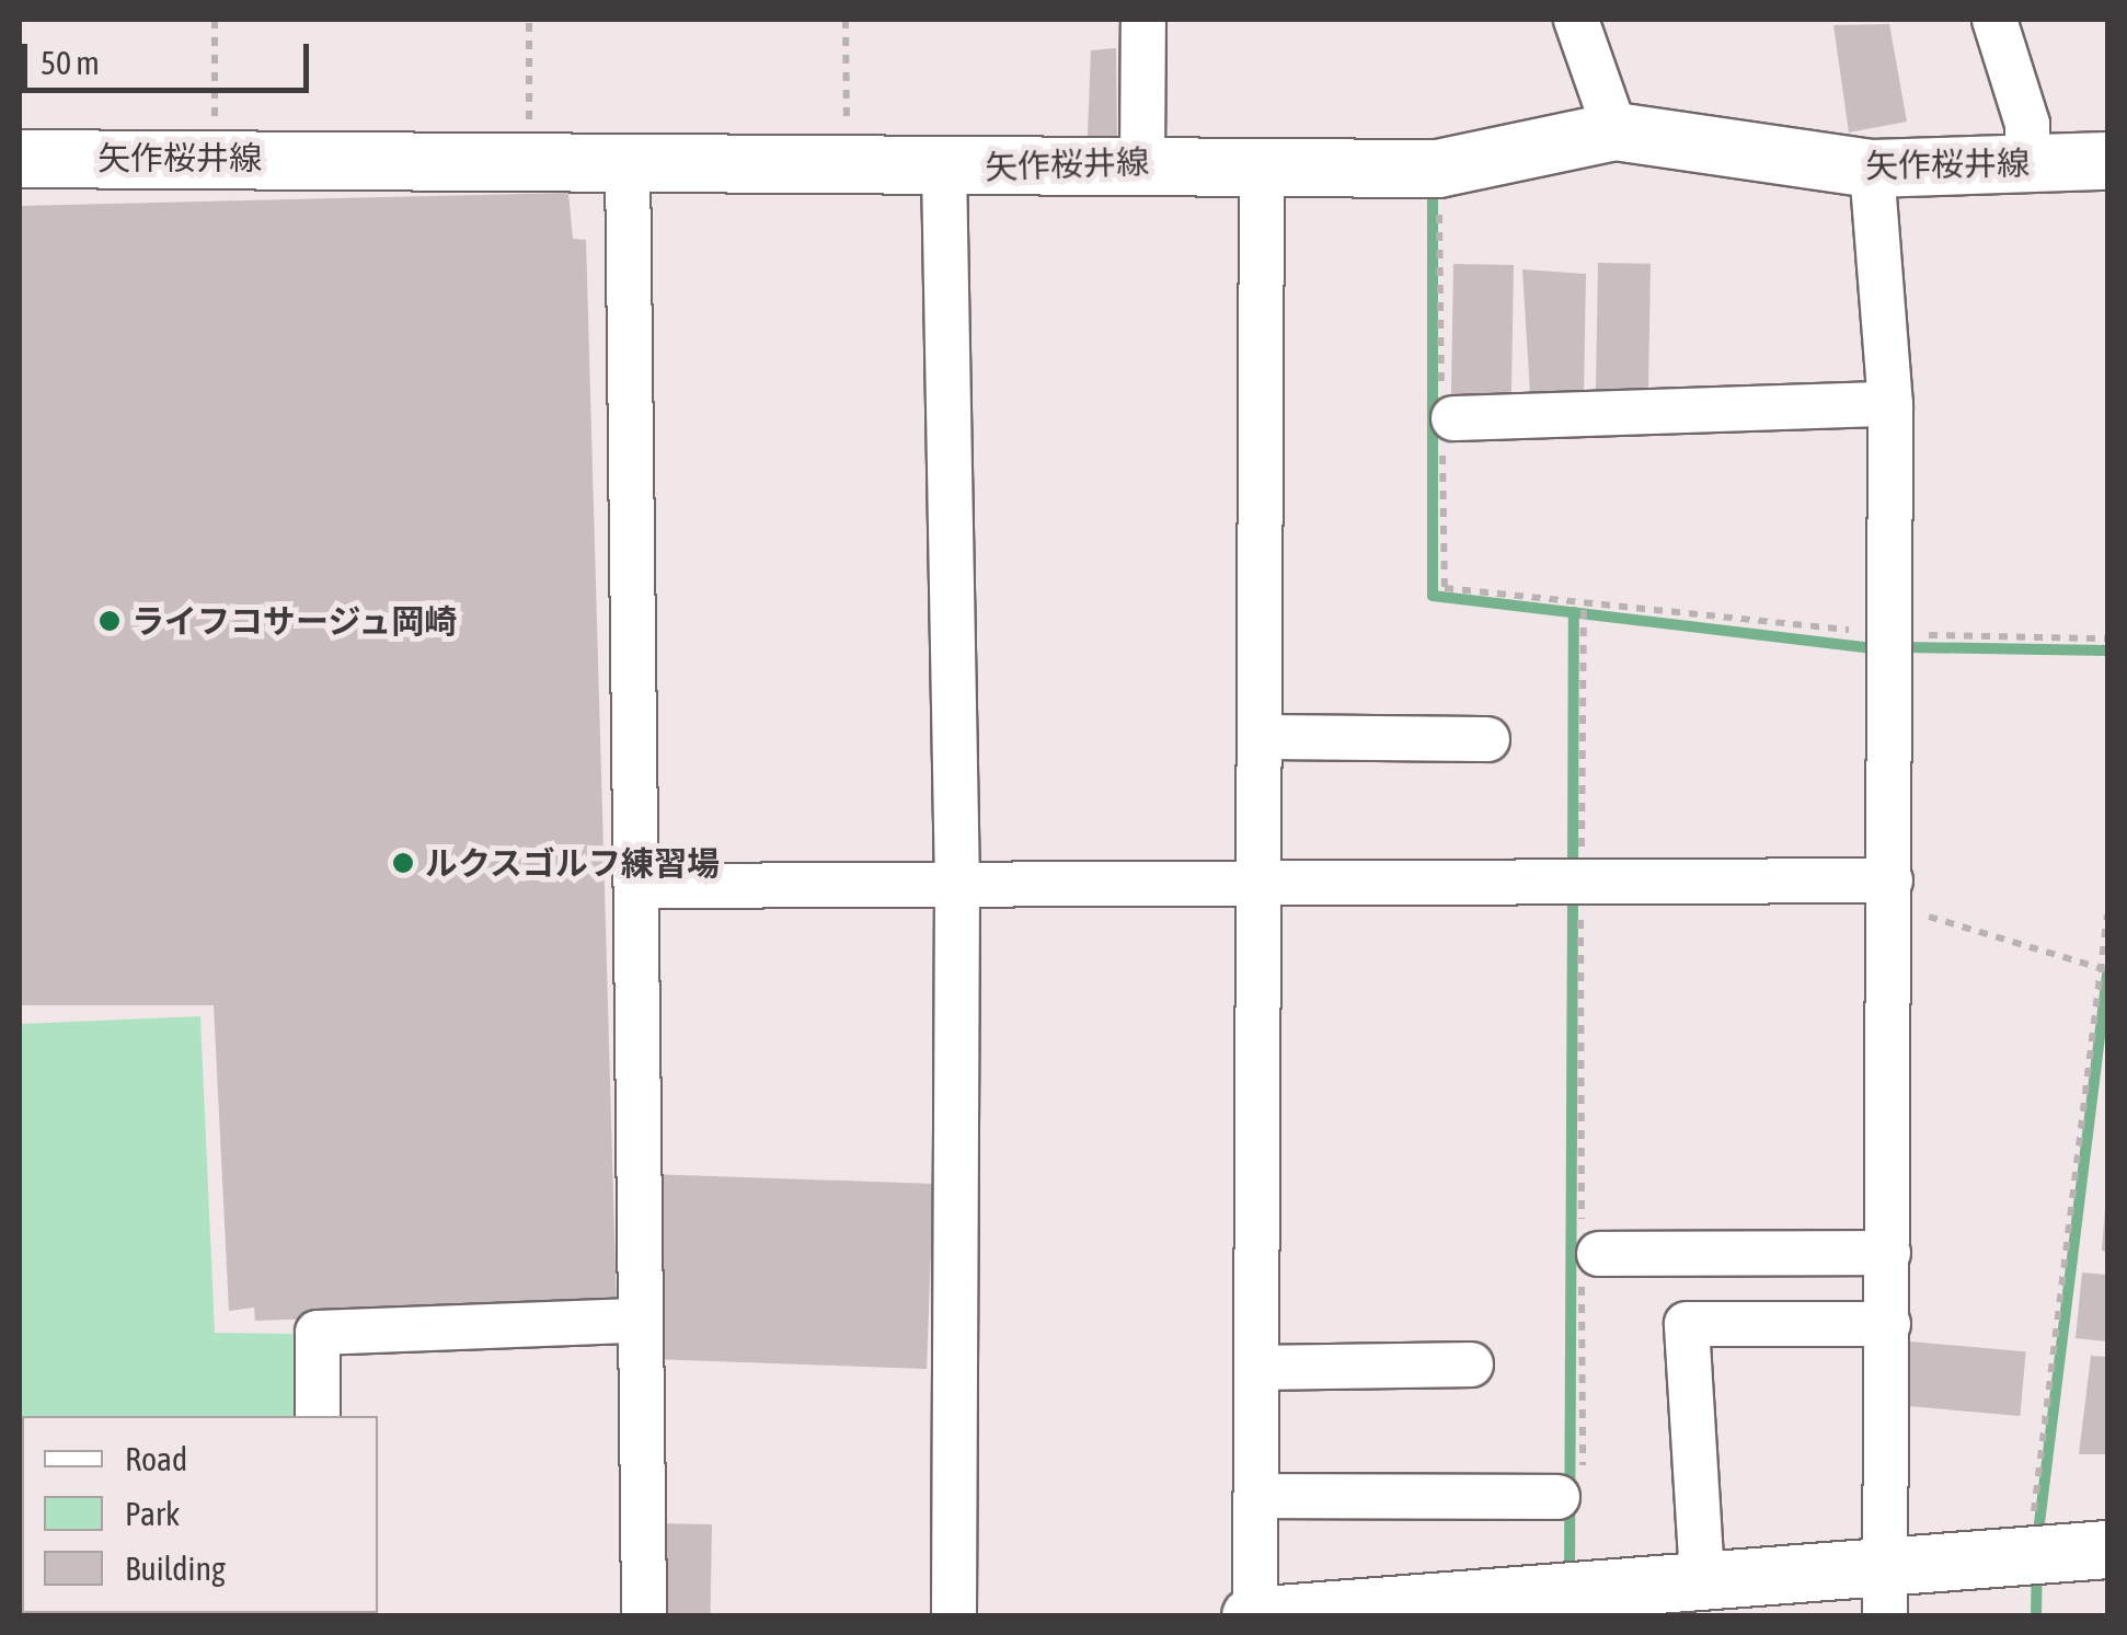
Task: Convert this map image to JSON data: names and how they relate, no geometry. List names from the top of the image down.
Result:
{
  "streets": {
    "street": ["矢作桜井線"]
  },
  "places": ["ライフコサージュ岡崎", "ルクスゴルフ練習場"],
  "legend": ["Road", "Park", "Building"],
  "scale_bar": "50 m"
}
